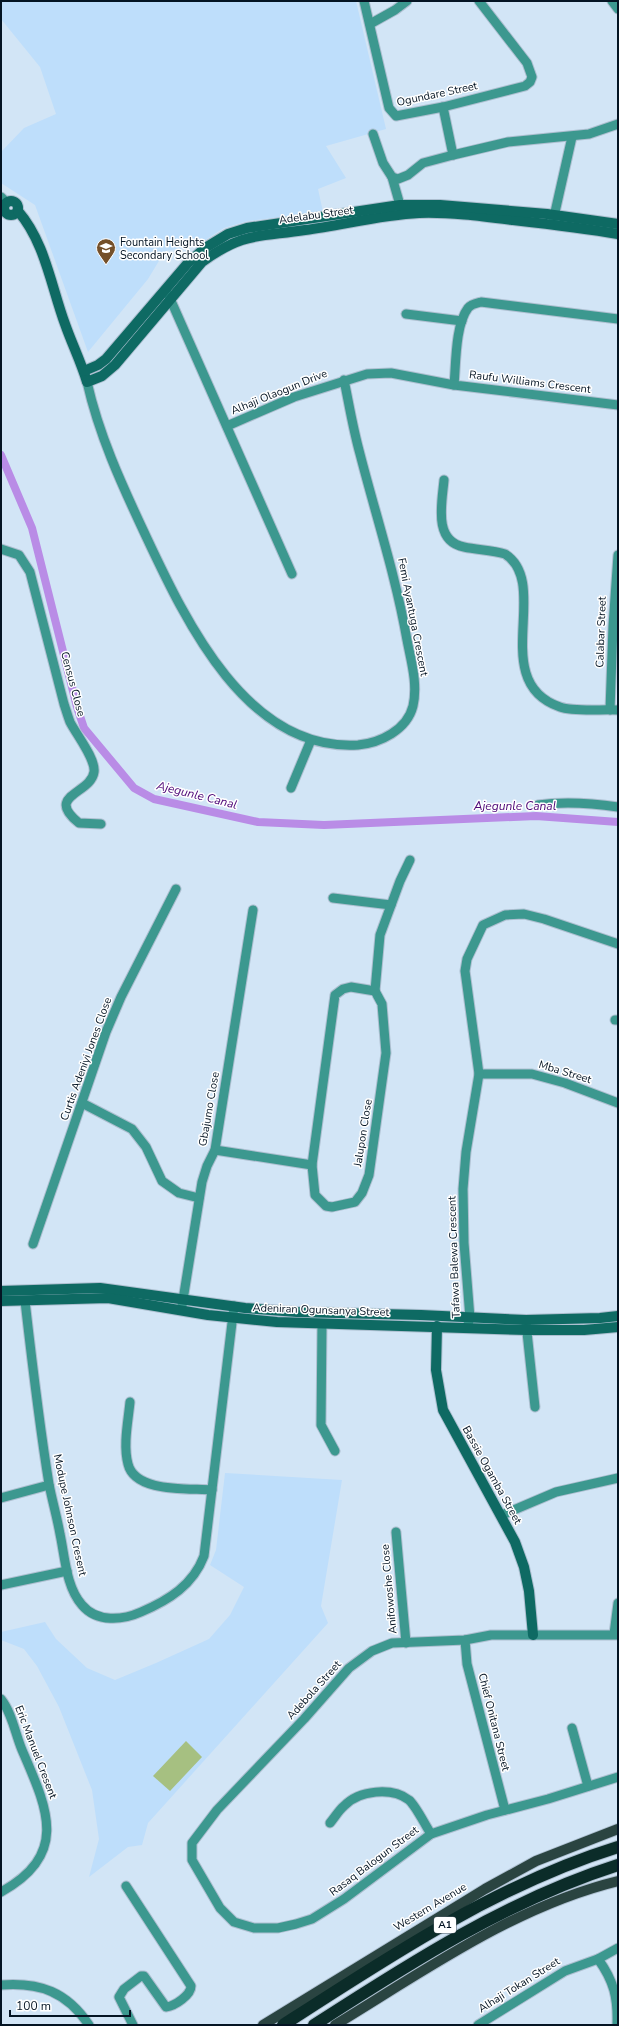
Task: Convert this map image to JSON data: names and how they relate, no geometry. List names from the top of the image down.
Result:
{
  "streets": {
    "highway": ["Western Avenue", "A1"],
    "main road": ["Adelabu Street", "Adeniran Ogunsanya Street", "Bassie Ogamba Street"],
    "street": [
      "Ogundare Street",
      "Raufu Williams Crescent",
      "Alhaji Olaogun Drive",
      "Femi Ayantuga Crescent",
      "Calabar Street",
      "Census Close",
      "Curtis Adeniyi Jones Close",
      "Mba Street",
      "Gbajumo Close",
      "Jalupon Close",
      "Tafawa Balewa Crescent",
      "Modupe Johnson Cresent",
      "Anifowoshe Close",
      "Adebola Street",
      "Chief Onitana Street",
      "Eric Manuel Cresent",
      "Rasaq Balogun Street",
      "Alhaji Tokan Street"
    ]
  },
  "crossings": [
    ["Adelabu Street", "Alhaji Olaogun Drive"],
    ["Adelabu Street", "Femi Ayantuga Crescent"],
    ["Raufu Williams Crescent", "Alhaji Olaogun Drive"],
    ["Alhaji Olaogun Drive", "Femi Ayantuga Crescent"],
    ["Mba Street", "Tafawa Balewa Crescent"],
    ["Gbajumo Close", "Adeniran Ogunsanya Street"],
    ["Tafawa Balewa Crescent", "Adeniran Ogunsanya Street"],
    ["Adeniran Ogunsanya Street", "Bassie Ogamba Street"],
    ["Adeniran Ogunsanya Street", "Modupe Johnson Cresent"],
    ["Bassie Ogamba Street", "Adebola Street"],
    ["Anifowoshe Close", "Adebola Street"],
    ["Adebola Street", "Chief Onitana Street"],
    ["Adebola Street", "Rasaq Balogun Street"],
    ["Chief Onitana Street", "Rasaq Balogun Street"]
  ],
  "water": ["Ajegunle Canal"],
  "places": {
    "school or university": ["Fountain Heights Secondary School"]
  },
  "scale_bar": "100 m"
}
